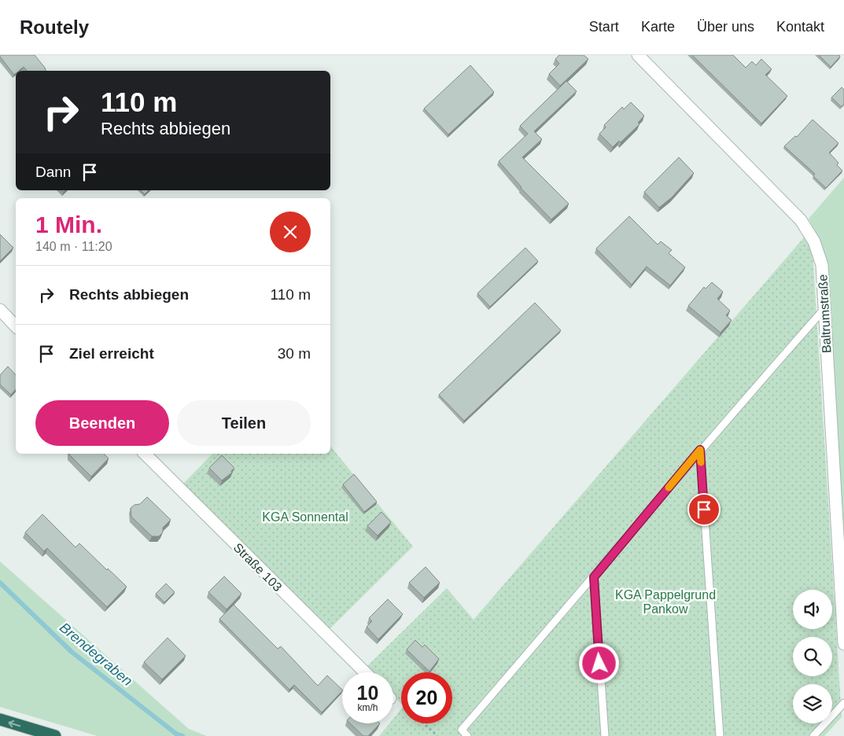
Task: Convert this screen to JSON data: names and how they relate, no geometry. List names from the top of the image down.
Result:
{
  "streets": {
    "street": ["Baltrumstraße", "Straße 103"]
  },
  "water": ["Brendegraben"],
  "parks": ["KGA Sonnental", "KGA Pappelgrund Pankow"],
  "page": {
    "header": "Routely",
    "nav": [
      "Start",
      "Karte",
      "Über uns",
      "Kontakt"
    ],
    "turn": ["110 m", "Rechts abbiegen"],
    "then": "Dann",
    "heading": ["1 Min.", "140 m · 11:20"],
    "list": [
      {
        "name": "Rechts abbiegen",
        "value": "110 m"
      },
      {
        "name": "Ziel erreicht",
        "value": "30 m"
      }
    ],
    "buttons": ["Beenden", "Teilen"],
    "speed": "10 km/h",
    "limit": "20"
  }
}
